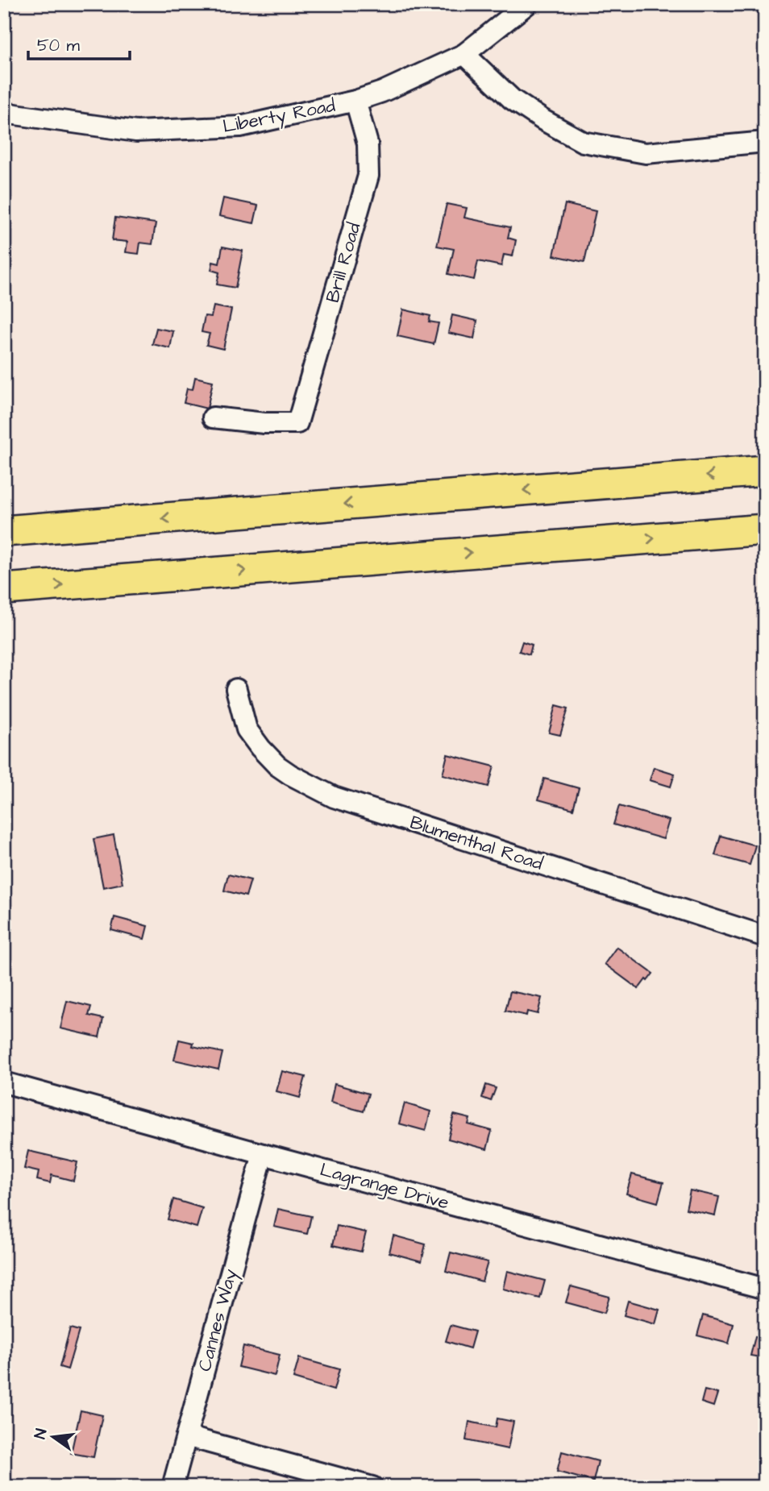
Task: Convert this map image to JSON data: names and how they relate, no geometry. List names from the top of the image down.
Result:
{
  "streets": {
    "street": [
      "Liberty Road",
      "Brill Road",
      "Blumenthal Road",
      "Lagrange Drive",
      "Cannes Way"
    ]
  },
  "crossings": [
    ["Liberty Road", "Brill Road"],
    ["Lagrange Drive", "Cannes Way"]
  ],
  "scale_bar": "50 m",
  "north": "left"
}
